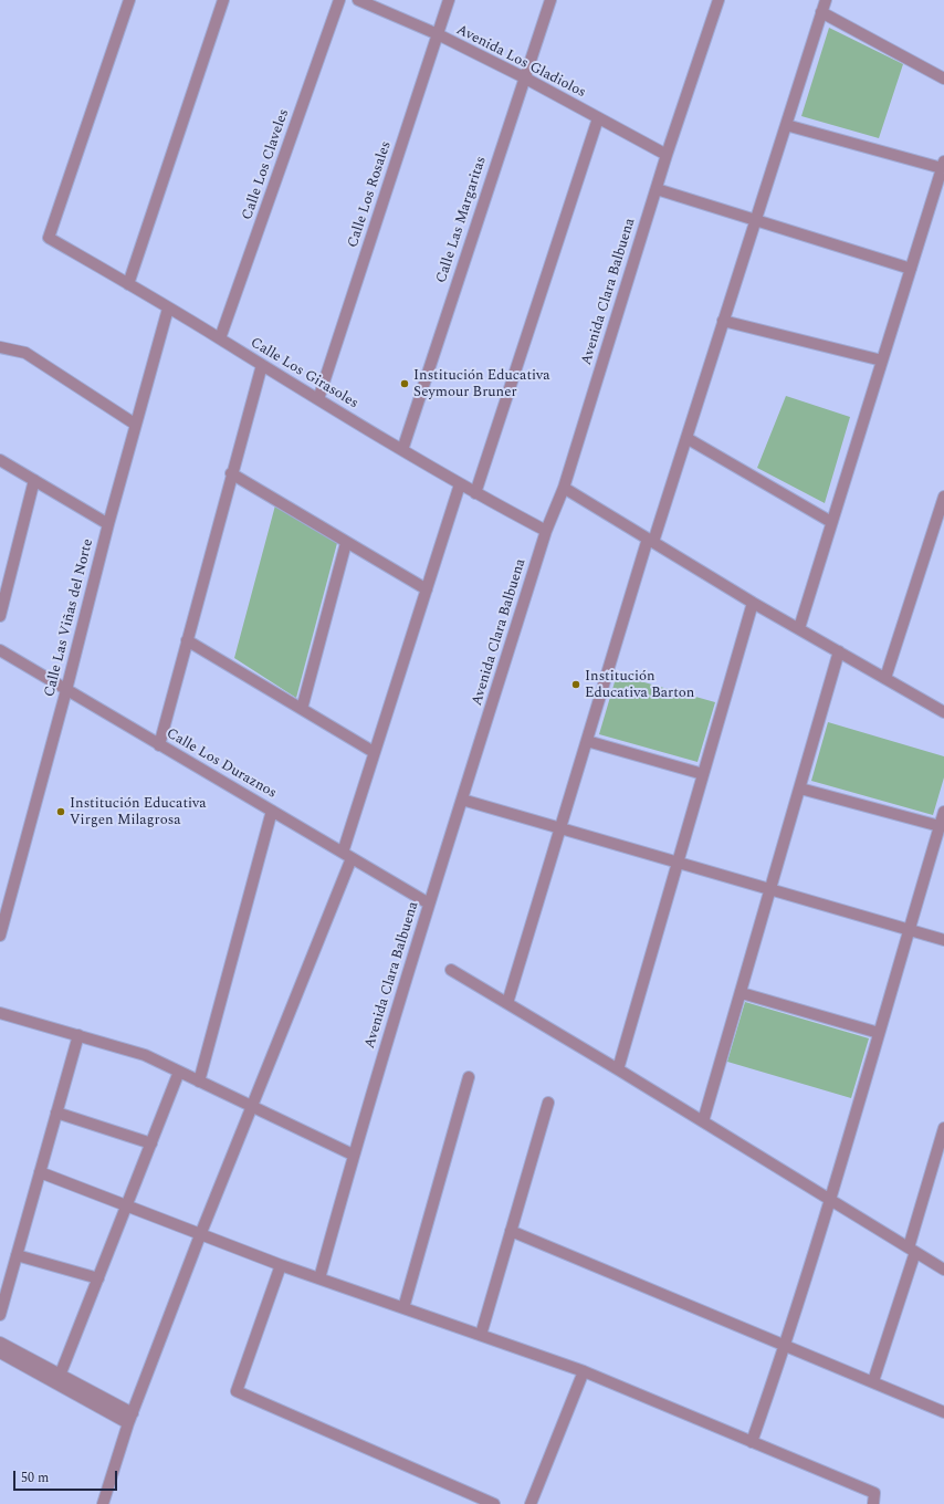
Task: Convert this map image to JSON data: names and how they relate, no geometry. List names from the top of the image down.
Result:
{
  "streets": {
    "street": [
      "Avenida Los Gladiolos",
      "Calle Los Claveles",
      "Calle Los Rosales",
      "Calle Las Margaritas",
      "Avenida Clara Balbuena",
      "Calle Los Girasoles",
      "Calle Las Viñas del Norte",
      "Calle Los Duraznos"
    ]
  },
  "crossings": [
    ["Avenida Los Gladiolos", "Calle Los Rosales"],
    ["Avenida Los Gladiolos", "Calle Las Margaritas"],
    ["Avenida Los Gladiolos", "Avenida Clara Balbuena"],
    ["Calle Los Claveles", "Calle Los Girasoles"],
    ["Calle Los Rosales", "Calle Los Girasoles"],
    ["Calle Las Margaritas", "Calle Los Girasoles"],
    ["Avenida Clara Balbuena", "Calle Los Girasoles"],
    ["Avenida Clara Balbuena", "Calle Los Duraznos"],
    ["Calle Los Girasoles", "Calle Las Viñas del Norte"],
    ["Calle Las Viñas del Norte", "Calle Los Duraznos"]
  ],
  "places": ["Institución Educativa Seymour Bruner", "Institución Educativa Barton", "Institución Educativa Virgen Milagrosa"],
  "scale_bar": "50 m"
}
